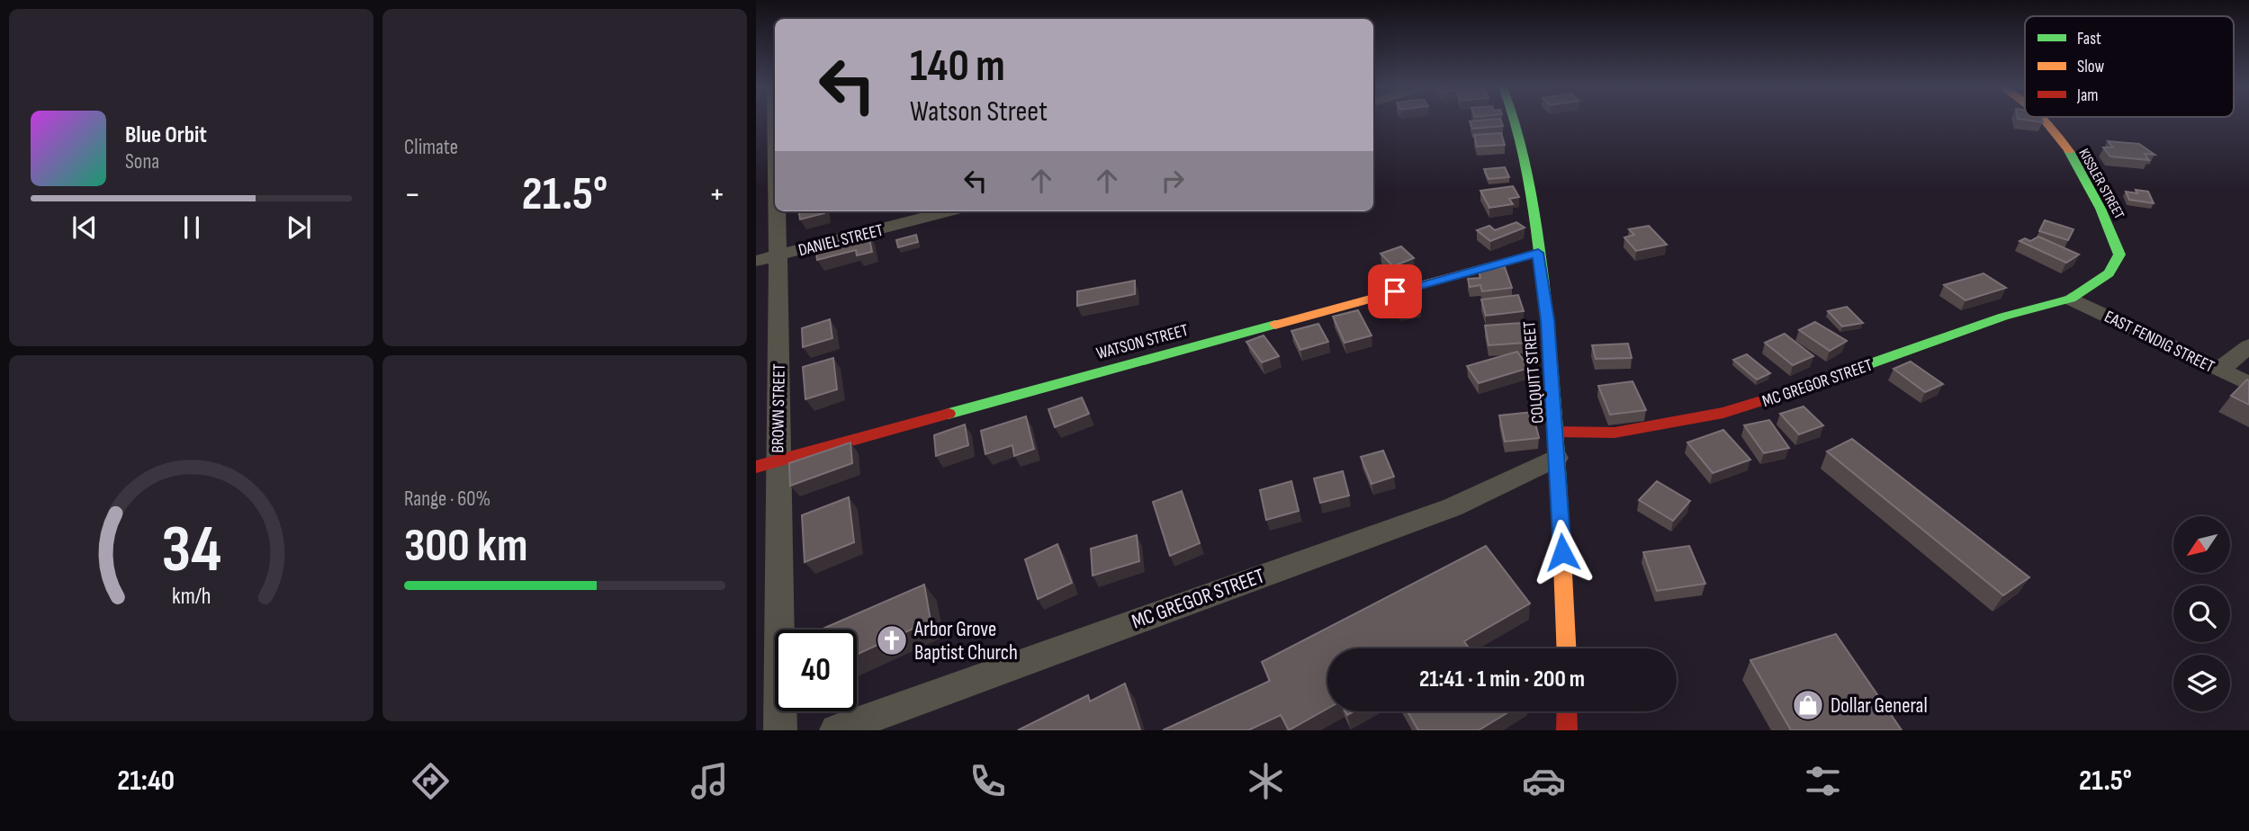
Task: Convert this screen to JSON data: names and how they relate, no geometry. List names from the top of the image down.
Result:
{
  "streets": {
    "street": [
      "KISSLER STREET",
      "DANIEL STREET",
      "WATSON STREET",
      "EAST FENDIG STREET",
      "COLQUITT STREET",
      "MC GREGOR STREET",
      "BROWN STREET"
    ]
  },
  "crossings": [
    ["KISSLER STREET", "EAST FENDIG STREET"],
    ["KISSLER STREET", "MC GREGOR STREET"],
    ["DANIEL STREET", "BROWN STREET"],
    ["WATSON STREET", "COLQUITT STREET"],
    ["WATSON STREET", "BROWN STREET"],
    ["EAST FENDIG STREET", "MC GREGOR STREET"],
    ["COLQUITT STREET", "MC GREGOR STREET"]
  ],
  "places": {
    "church": ["Arbor Grove Baptist Church"],
    "shop": ["Dollar General"]
  },
  "legend": ["Fast", "Slow", "Jam"],
  "north": "bottom left",
  "page": {
    "tile": [
      "Climate",
      ["Range · 60%", "300 km"]
    ],
    "turn": ["140 m", "Watson Street"],
    "song": ["Blue Orbit", "Sona"],
    "heat": ["−", "21.5°", "+"],
    "limit": "40",
    "trip": "21:41 · 1 min · 200 m",
    "tabs": ["21:40", "21.5°"],
    "gauge": ["34", "km/h"]
  }
}
